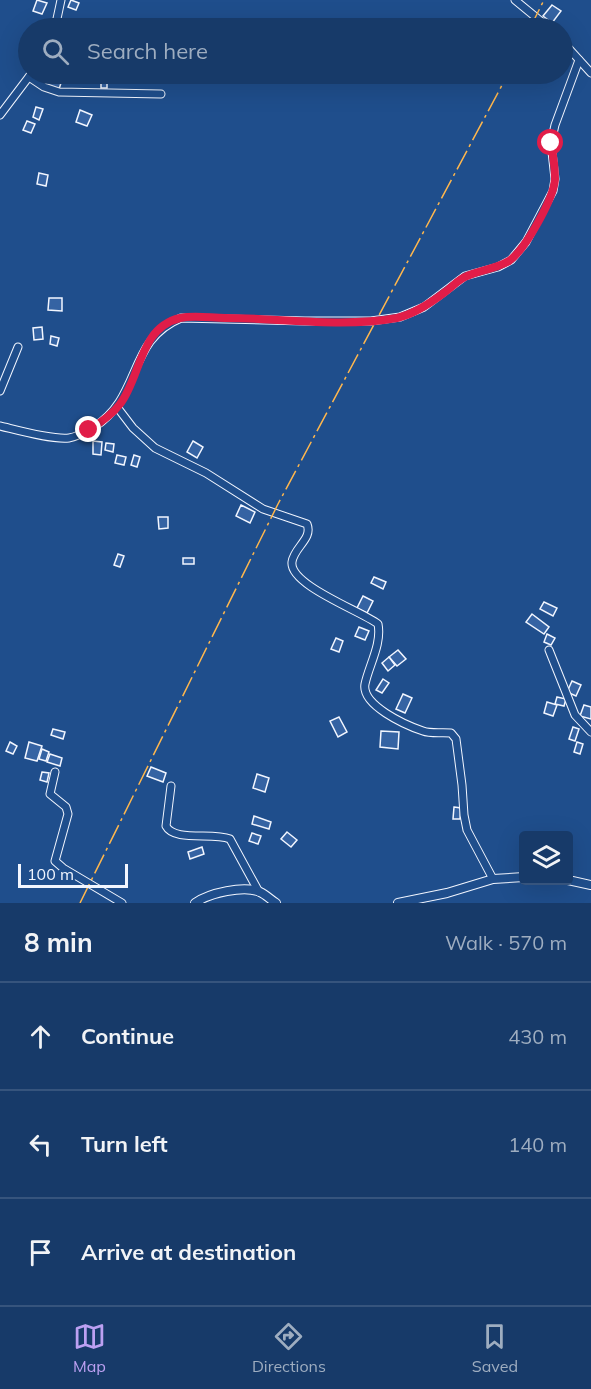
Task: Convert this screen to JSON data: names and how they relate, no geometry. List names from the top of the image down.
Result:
{
  "scale_bar": "100 m",
  "page": {
    "search": "Search here",
    "scale": "100 m",
    "heading": ["8 min", "Walk · 570 m"],
    "list": [
      ["Continue", "430 m"],
      ["Turn left", "140 m"],
      "Arrive at destination"
    ],
    "nav": ["Map", "Directions", "Saved"]
  }
}
